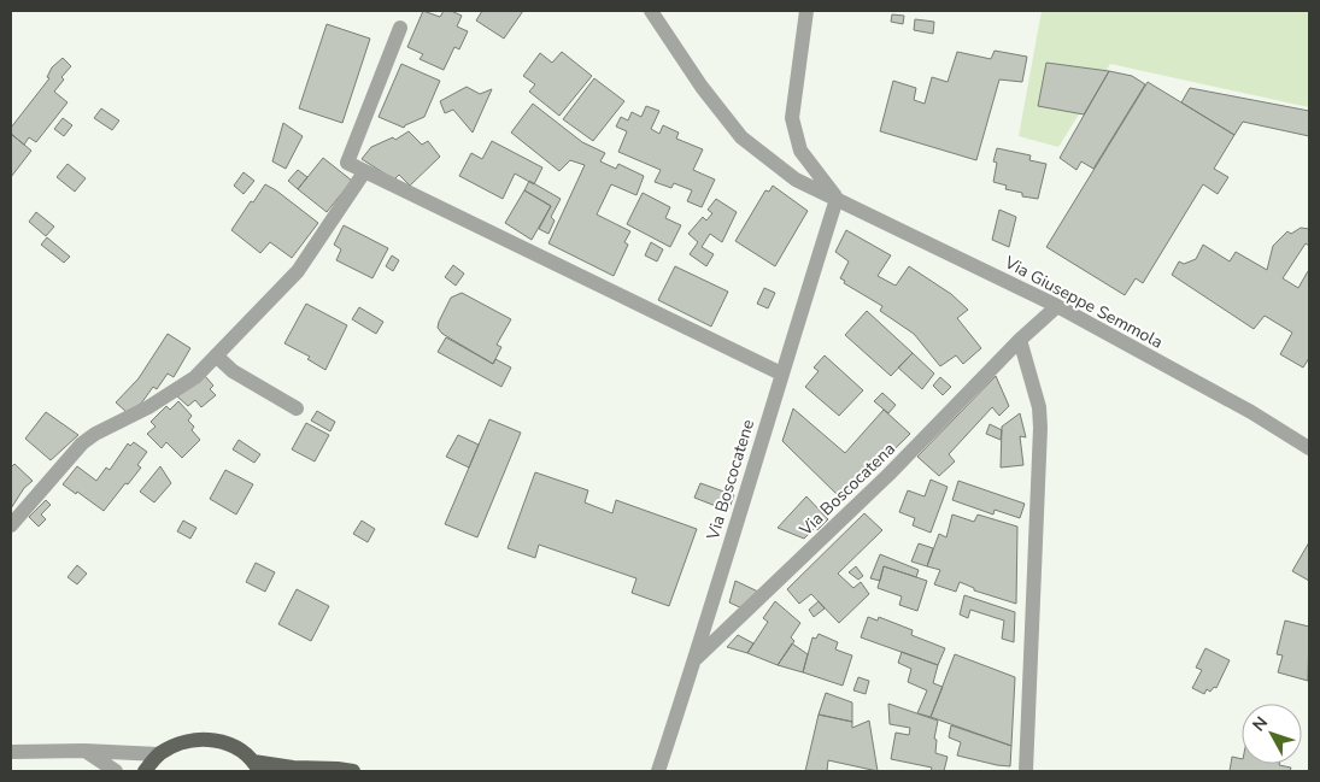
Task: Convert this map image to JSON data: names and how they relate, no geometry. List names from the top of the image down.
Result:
{
  "streets": {
    "street": ["Via Giuseppe Semmola", "Via Boscocatene", "Via Boscocatena"]
  },
  "crossings": [
    ["Via Giuseppe Semmola", "Via Boscocatene"],
    ["Via Giuseppe Semmola", "Via Boscocatena"],
    ["Via Boscocatene", "Via Boscocatena"]
  ],
  "north": "top left"
}
